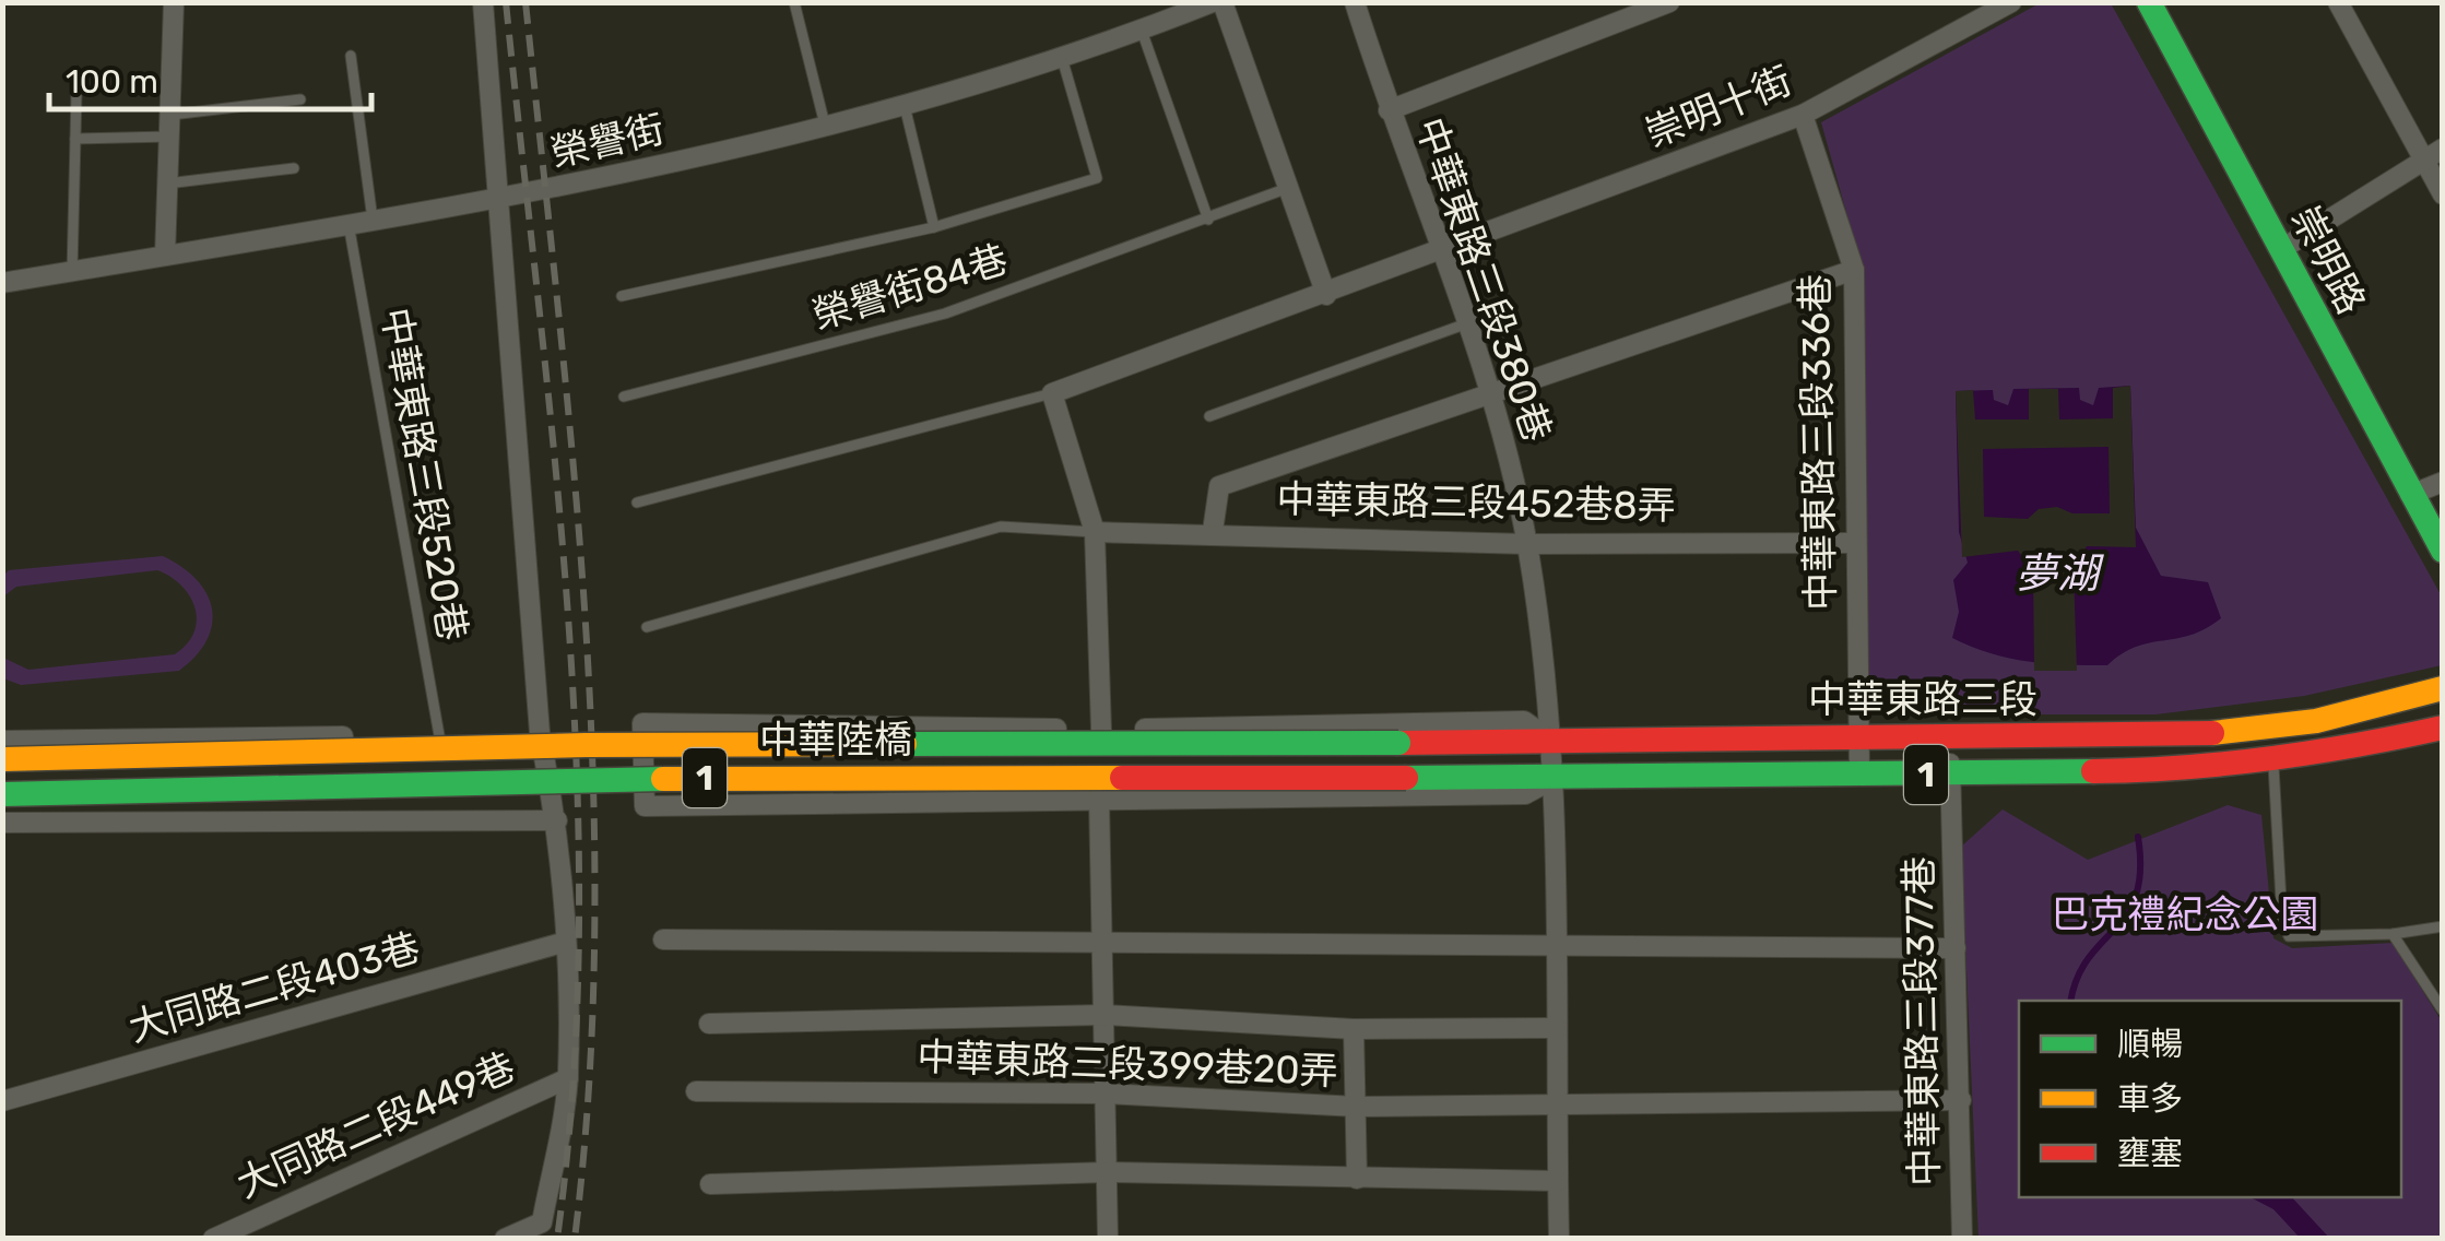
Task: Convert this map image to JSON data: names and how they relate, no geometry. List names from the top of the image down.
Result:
{
  "streets": {
    "main road": [
      "崇明路",
      "中華東路三段",
      "中華陸橋",
      "1"
    ],
    "street": [
      "崇明十街",
      "榮譽街",
      "中華東路三段380巷",
      "中華東路三段336巷",
      "中華東路三段452巷8弄",
      "大同路二段403巷",
      "中華東路三段377巷",
      "中華東路三段399巷20弄",
      "大同路二段449巷"
    ],
    "lane": ["榮譽街84巷", "中華東路三段520巷"]
  },
  "crossings": [
    ["崇明十街", "中華東路三段380巷"],
    ["崇明十街", "中華東路三段336巷"],
    ["榮譽街", "榮譽街84巷"],
    ["榮譽街", "中華東路三段520巷"],
    ["中華東路三段380巷", "中華東路三段452巷8弄"],
    ["中華東路三段380巷", "中華東路三段"],
    ["中華東路三段380巷", "中華東路三段399巷20弄"],
    ["中華東路三段336巷", "中華東路三段452巷8弄"],
    ["中華東路三段336巷", "中華東路三段"],
    ["中華東路三段", "中華陸橋"],
    ["中華東路三段", "中華東路三段377巷"],
    ["中華東路三段377巷", "中華東路三段399巷20弄"]
  ],
  "water": ["夢湖"],
  "parks": ["巴克禮紀念公園"],
  "legend": ["順暢", "車多", "壅塞"],
  "scale_bar": "100 m"
}
